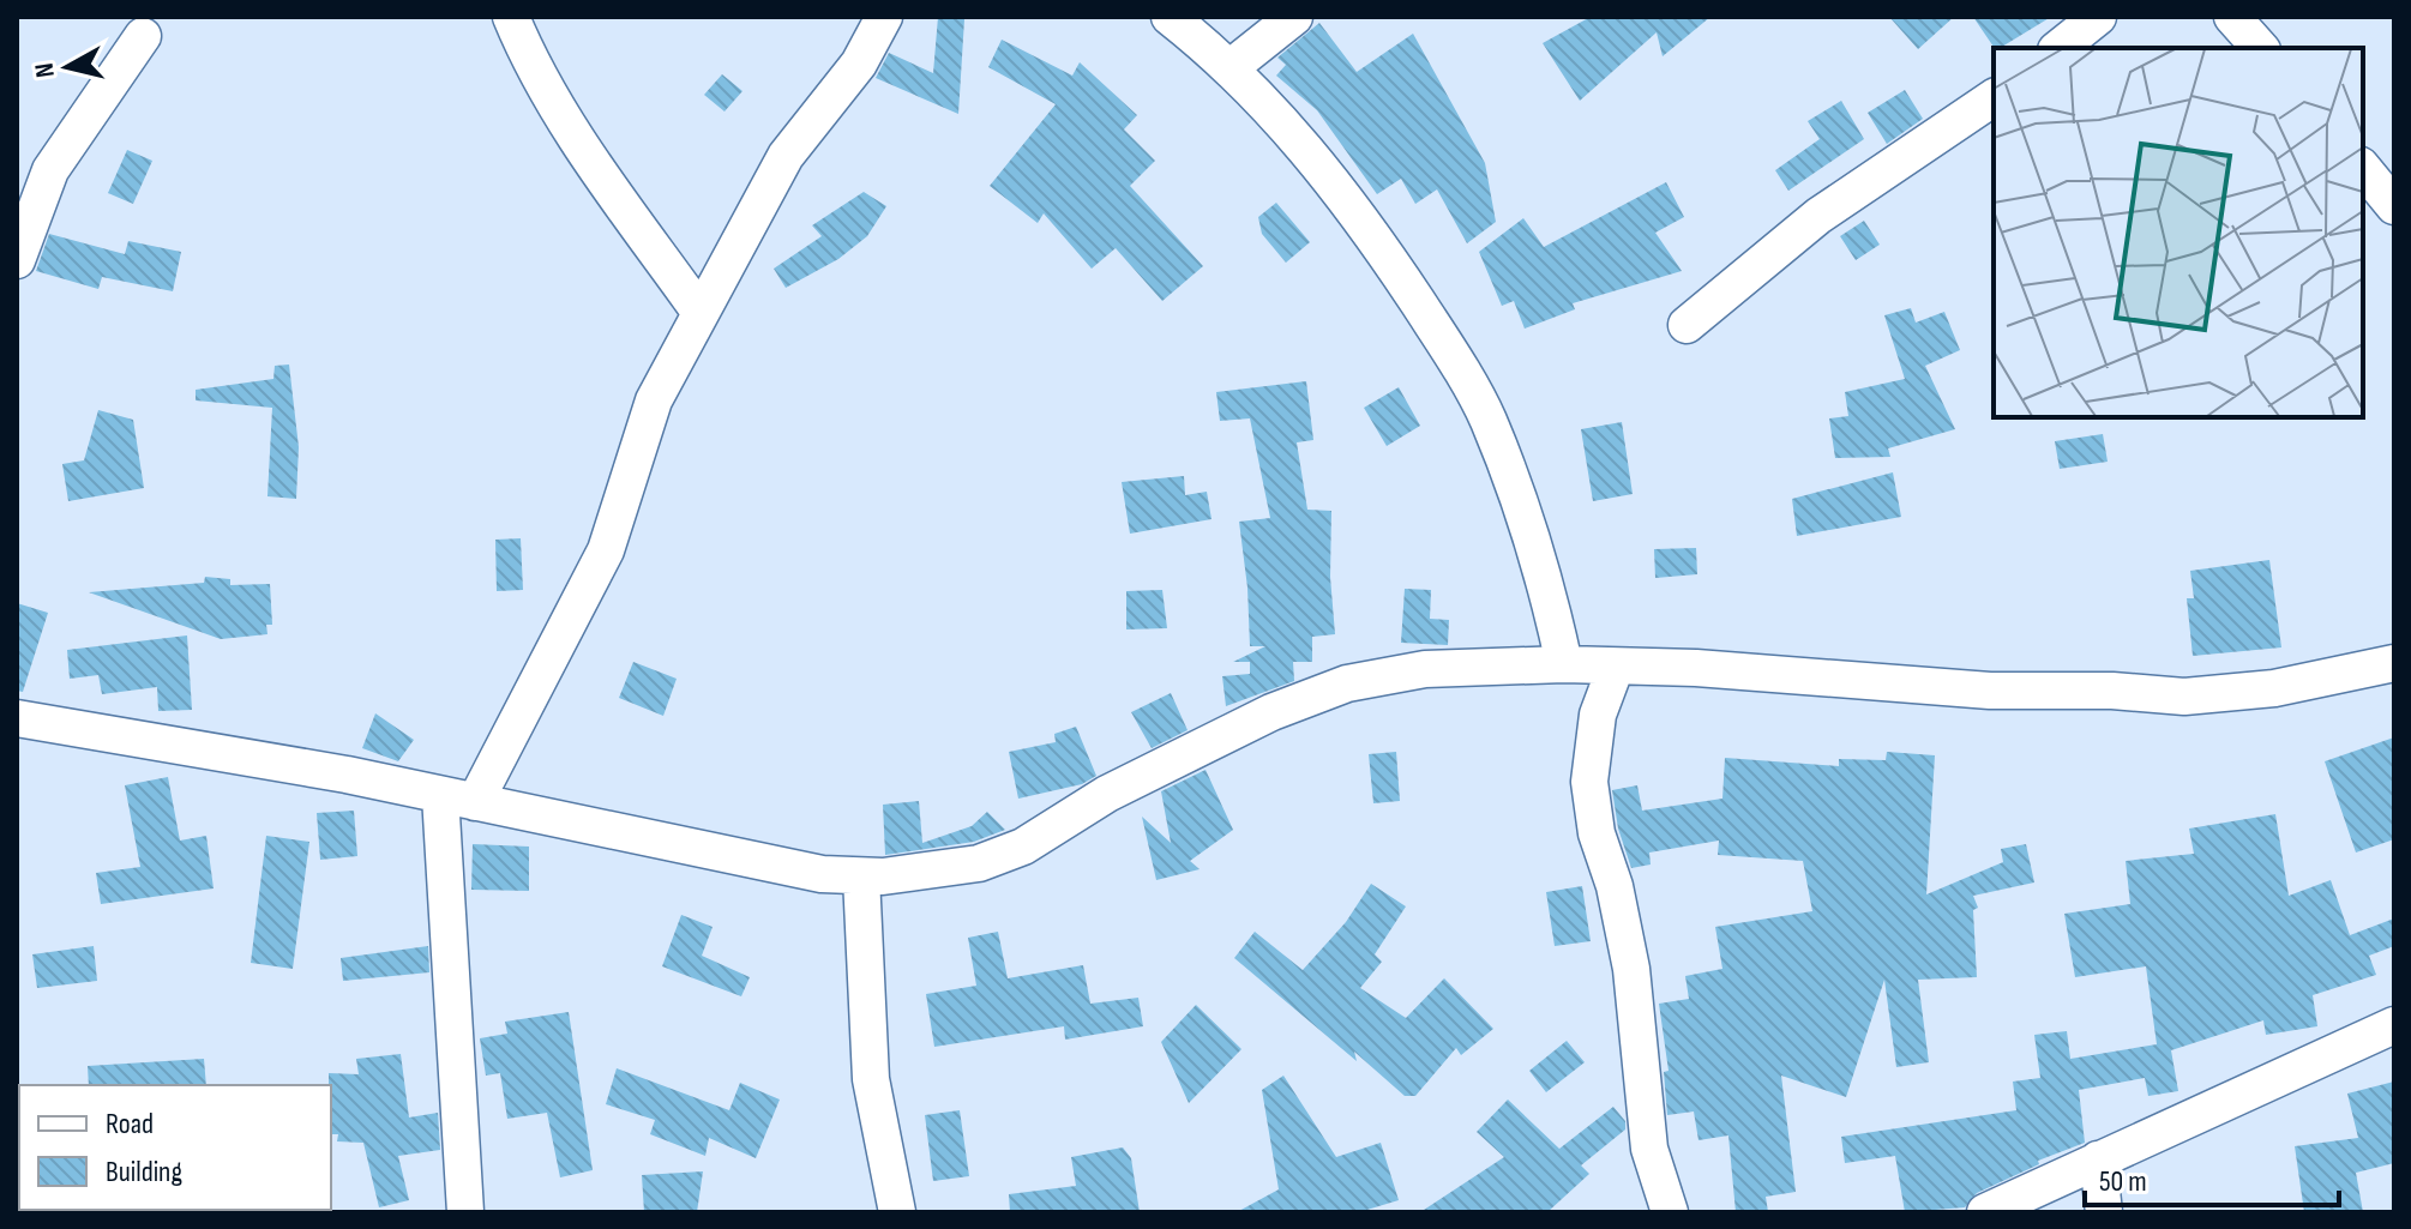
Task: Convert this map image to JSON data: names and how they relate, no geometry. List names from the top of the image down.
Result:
{
  "legend": ["Road", "Building"],
  "scale_bar": "50 m",
  "north": "left"
}
